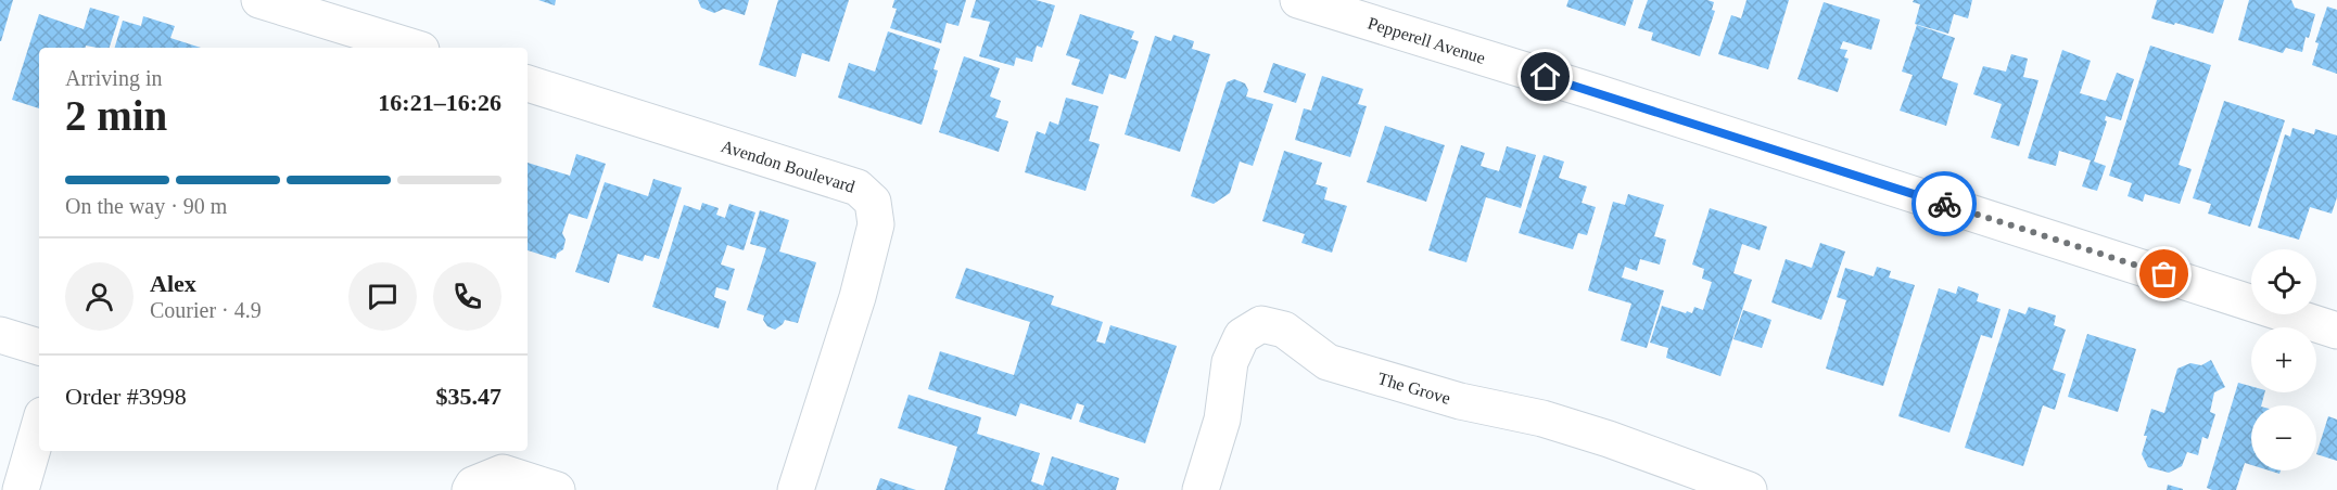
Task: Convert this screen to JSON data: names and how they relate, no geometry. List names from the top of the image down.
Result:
{
  "streets": {
    "street": ["Pepperell Avenue", "Avendon Boulevard", "The Grove"]
  },
  "page": {
    "heading": ["2 min", "Arriving in", "16:21–16:26"],
    "panel": [
      "Alex",
      "Courier · 4.9",
      "Order #3998",
      "$35.47"
    ],
    "bar": "On the way · 90 m",
    "map_buttons": ["+", "−"]
  }
}
